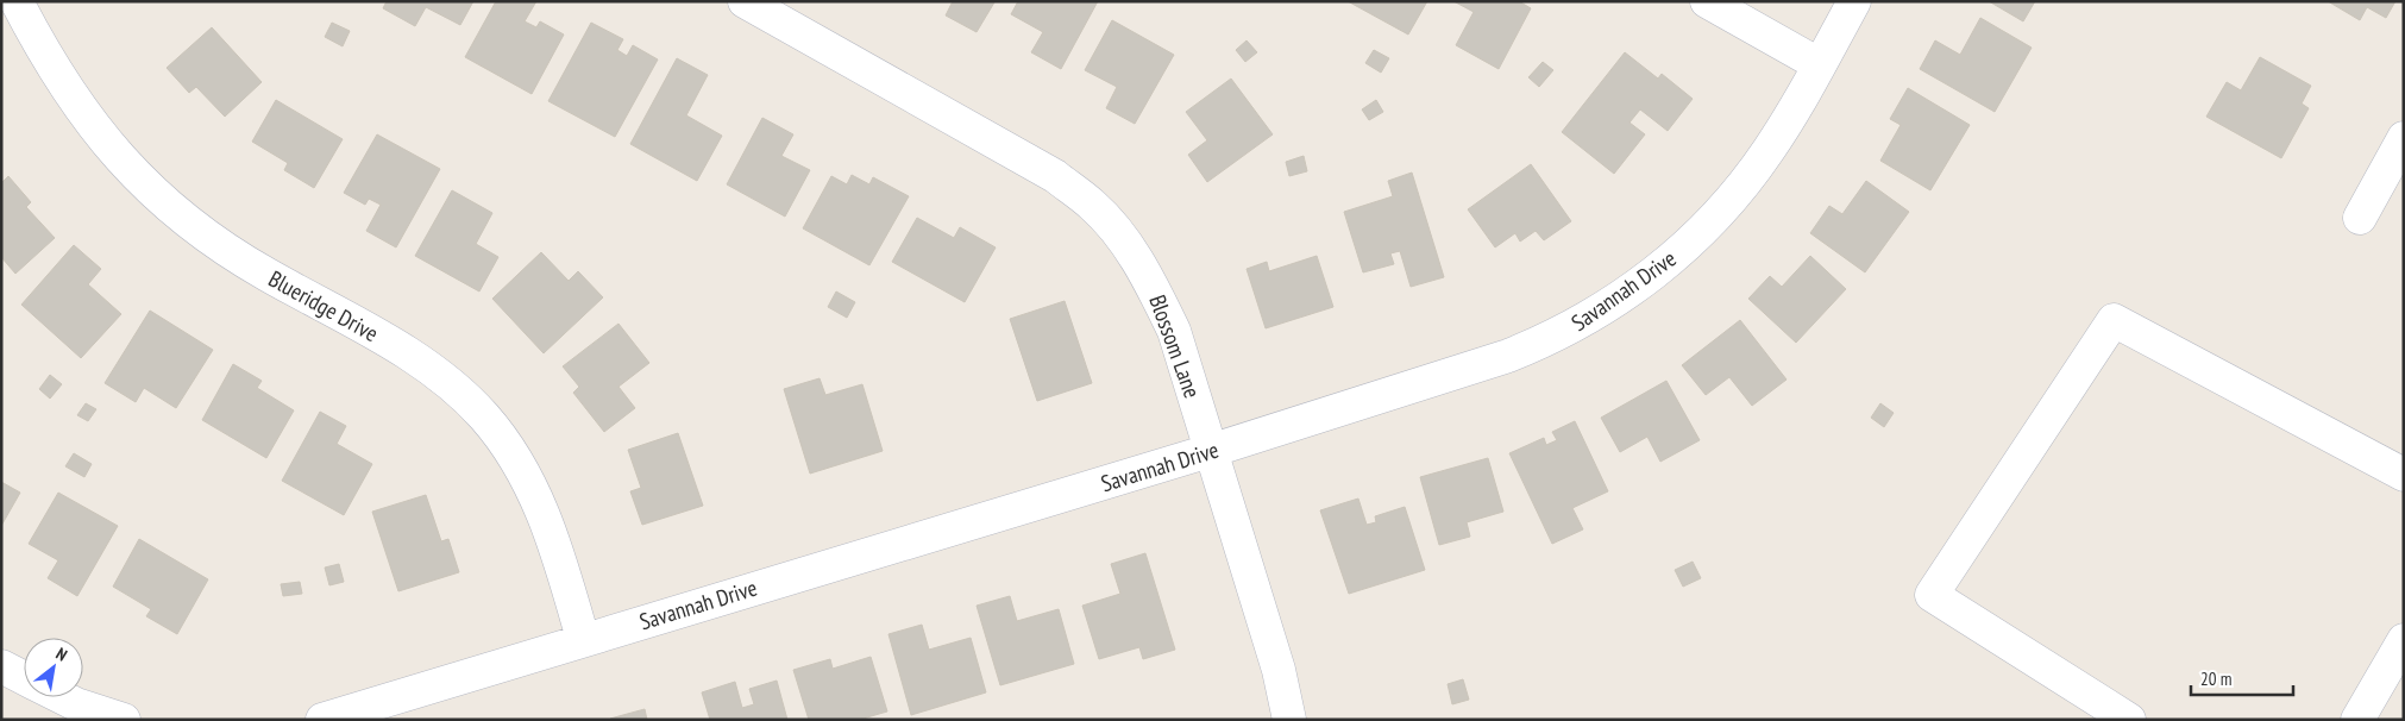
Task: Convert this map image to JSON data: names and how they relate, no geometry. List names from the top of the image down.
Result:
{
  "streets": {
    "street": ["Savannah Drive", "Blueridge Drive", "Blossom Lane"]
  },
  "crossings": [
    ["Savannah Drive", "Blueridge Drive"],
    ["Savannah Drive", "Blossom Lane"]
  ],
  "scale_bar": "20 m",
  "north": "top right"
}
